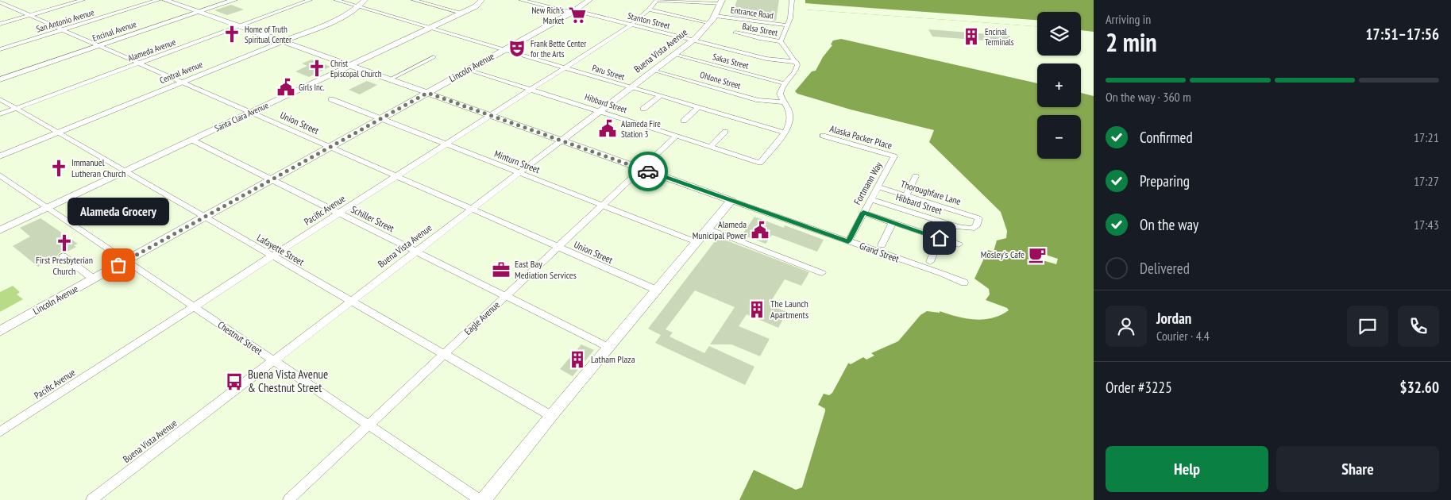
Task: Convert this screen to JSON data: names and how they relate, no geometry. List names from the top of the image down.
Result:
{
  "streets": {
    "main road": ["Encinal Avenue"],
    "street": [
      "Entrance Road",
      "San Antonio Avenue",
      "Stanton Street",
      "Balsa Street",
      "Alameda Avenue",
      "Buena Vista Avenue",
      "Sakas Street",
      "Lincoln Avenue",
      "Central Avenue",
      "Paru Street",
      "Ohlone Street",
      "Hibbard Street",
      "Santa Clara Avenue",
      "Union Street",
      "Alaska Packer Place",
      "Minturn Street",
      "Fortmann Way",
      "Thoroughfare Lane",
      "Pacific Avenue",
      "Schiller Street",
      "Lafayette Street",
      "Grand Street",
      "Eagle Avenue",
      "Chestnut Street"
    ]
  },
  "crossings": [
    ["Entrance Road", "Buena Vista Avenue"],
    ["San Antonio Avenue", "Union Street"],
    ["Stanton Street", "Buena Vista Avenue"],
    ["Stanton Street", "Lincoln Avenue"],
    ["Stanton Street", "Pacific Avenue"],
    ["Encinal Avenue", "Union Street"],
    ["Encinal Avenue", "Grand Street"],
    ["Alameda Avenue", "Union Street"],
    ["Alameda Avenue", "Lafayette Street"],
    ["Alameda Avenue", "Grand Street"],
    ["Buena Vista Avenue", "Sakas Street"],
    ["Buena Vista Avenue", "Paru Street"],
    ["Buena Vista Avenue", "Ohlone Street"],
    ["Buena Vista Avenue", "Hibbard Street"],
    ["Buena Vista Avenue", "Union Street"],
    ["Buena Vista Avenue", "Minturn Street"],
    ["Buena Vista Avenue", "Schiller Street"],
    ["Buena Vista Avenue", "Lafayette Street"],
    ["Buena Vista Avenue", "Grand Street"],
    ["Buena Vista Avenue", "Chestnut Street"],
    ["Lincoln Avenue", "Paru Street"],
    ["Lincoln Avenue", "Hibbard Street"],
    ["Lincoln Avenue", "Union Street"],
    ["Lincoln Avenue", "Minturn Street"],
    ["Lincoln Avenue", "Schiller Street"],
    ["Lincoln Avenue", "Lafayette Street"],
    ["Lincoln Avenue", "Grand Street"],
    ["Lincoln Avenue", "Chestnut Street"],
    ["Central Avenue", "Paru Street"],
    ["Central Avenue", "Union Street"],
    ["Central Avenue", "Lafayette Street"],
    ["Central Avenue", "Grand Street"],
    ["Paru Street", "Hibbard Street"],
    ["Paru Street", "Santa Clara Avenue"],
    ["Paru Street", "Pacific Avenue"],
    ["Hibbard Street", "Fortmann Way"],
    ["Hibbard Street", "Thoroughfare Lane"],
    ["Hibbard Street", "Pacific Avenue"],
    ["Hibbard Street", "Eagle Avenue"],
    ["Santa Clara Avenue", "Union Street"],
    ["Santa Clara Avenue", "Schiller Street"],
    ["Santa Clara Avenue", "Lafayette Street"],
    ["Santa Clara Avenue", "Grand Street"],
    ["Santa Clara Avenue", "Chestnut Street"],
    ["Union Street", "Pacific Avenue"],
    ["Union Street", "Eagle Avenue"],
    ["Alaska Packer Place", "Fortmann Way"],
    ["Minturn Street", "Pacific Avenue"],
    ["Minturn Street", "Eagle Avenue"],
    ["Fortmann Way", "Thoroughfare Lane"],
    ["Fortmann Way", "Grand Street"],
    ["Pacific Avenue", "Schiller Street"],
    ["Pacific Avenue", "Lafayette Street"],
    ["Pacific Avenue", "Grand Street"],
    ["Pacific Avenue", "Chestnut Street"],
    ["Schiller Street", "Eagle Avenue"],
    ["Lafayette Street", "Eagle Avenue"],
    ["Grand Street", "Eagle Avenue"],
    ["Eagle Avenue", "Chestnut Street"]
  ],
  "places": {
    "supermarket": ["New Rich's Market"],
    "church": [
      "Home of Truth Spiritual Center",
      "Christ Episcopal Church",
      "Immanuel Lutheran Church",
      "First Presbyterian Church"
    ],
    "building": ["Encinal Terminals", "The Launch Apartments", "Latham Plaza"],
    "theatre": ["Frank Bette Center for the Arts"],
    "public building": ["Girls Inc.", "Alameda Fire Station 3", "Alameda Municipal Power"],
    "cafe": ["Mosley's Cafe"],
    "other": ["Alameda Grocery"],
    "office": ["East Bay Mediation Services"],
    "bus stop": ["Buena Vista Avenue & Chestnut Street"]
  },
  "page": {
    "heading": ["2 min", "Arriving in", "17:51–17:56"],
    "panel": [
      "Jordan",
      "Courier · 4.4",
      "Order #3225",
      "$32.60"
    ],
    "map_buttons": ["+", "−"],
    "bar": "On the way · 360 m",
    "list": [
      ["Confirmed", "17:21"],
      ["Preparing", "17:27"],
      ["On the way", "17:43"],
      "Delivered"
    ],
    "bubble": "Alameda Grocery",
    "buttons": ["Help", "Share"]
  }
}
